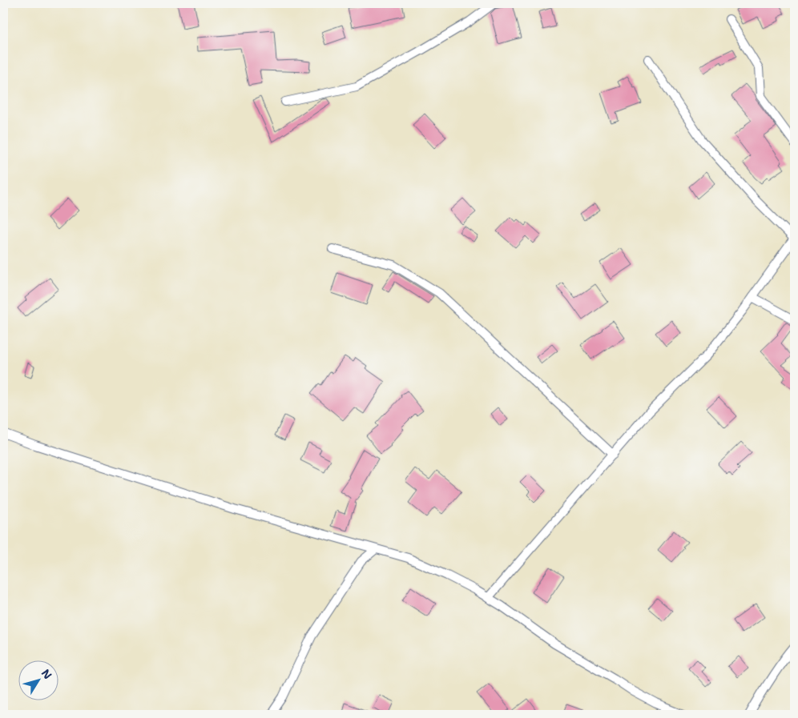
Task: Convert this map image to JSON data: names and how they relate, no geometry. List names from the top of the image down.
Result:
{
  "north": "top right"
}
